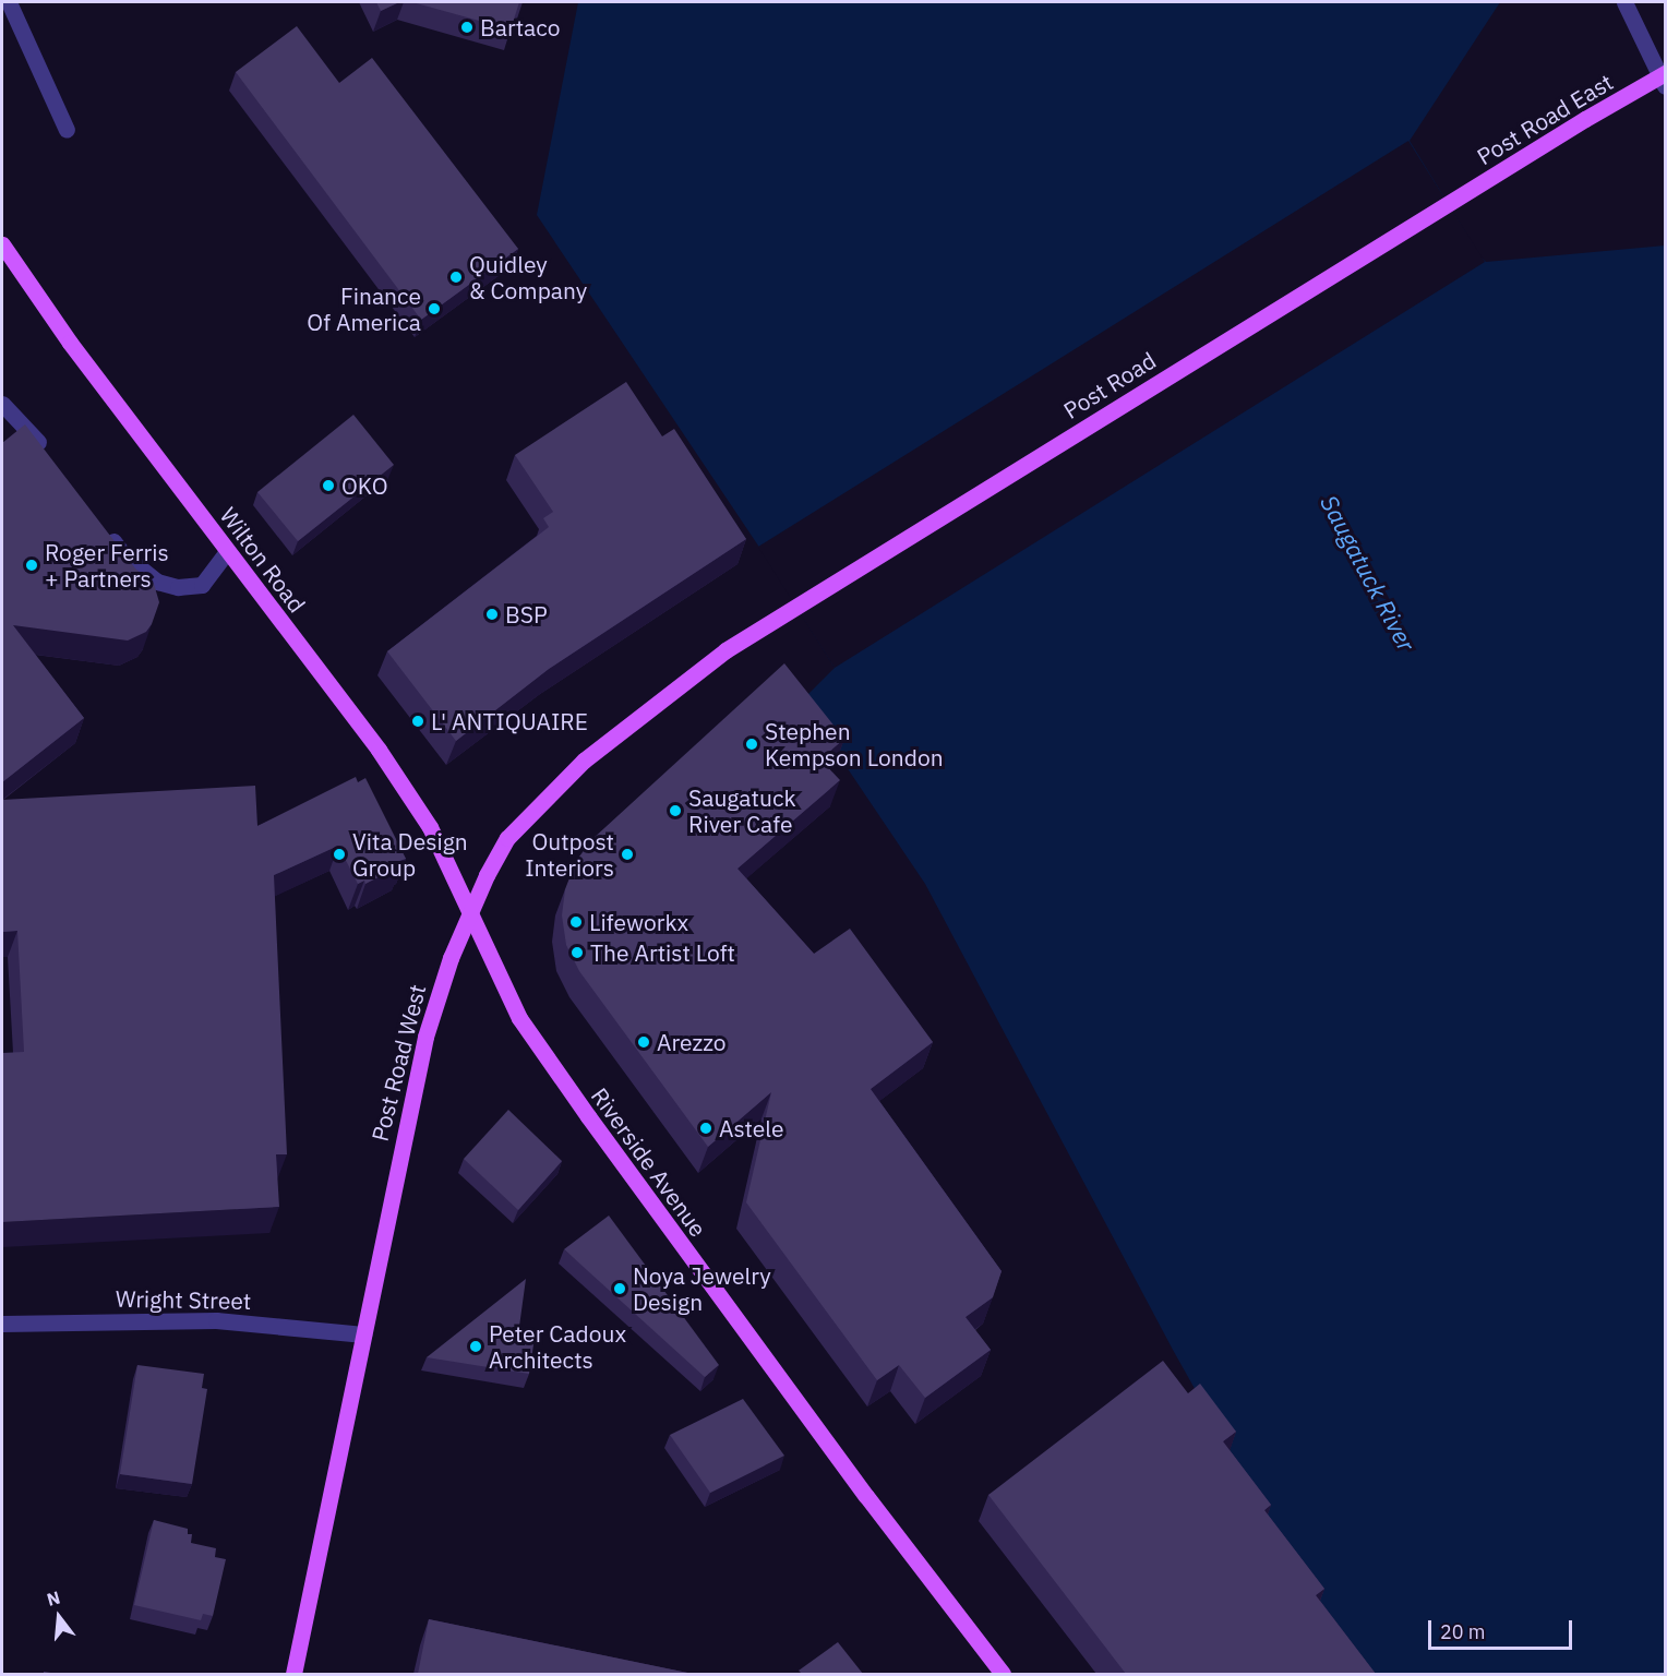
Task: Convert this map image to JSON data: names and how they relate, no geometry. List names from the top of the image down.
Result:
{
  "streets": {
    "main road": [
      "Post Road East",
      "Post Road",
      "Wilton Road",
      "Post Road West",
      "Riverside Avenue"
    ],
    "street": ["Wright Street"]
  },
  "crossings": [
    ["Post Road East", "Post Road"],
    ["Post Road", "Post Road West"],
    ["Wilton Road", "Post Road West"],
    ["Wilton Road", "Riverside Avenue"],
    ["Post Road West", "Riverside Avenue"],
    ["Post Road West", "Wright Street"]
  ],
  "water": ["Saugatuck River"],
  "places": [
    "Bartaco",
    "Quidley & Company",
    "Finance Of America",
    "OKO",
    "Roger Ferris + Partners",
    "BSP",
    "L' ANTIQUAIRE",
    "Stephen Kempson London",
    "Saugatuck River Cafe",
    "Vita Design Group",
    "Outpost Interiors",
    "Lifeworkx",
    "The Artist Loft",
    "Arezzo",
    "Astele",
    "Noya Jewelry Design",
    "Peter Cadoux Architects"
  ],
  "scale_bar": "20 m",
  "north": "top"
}
